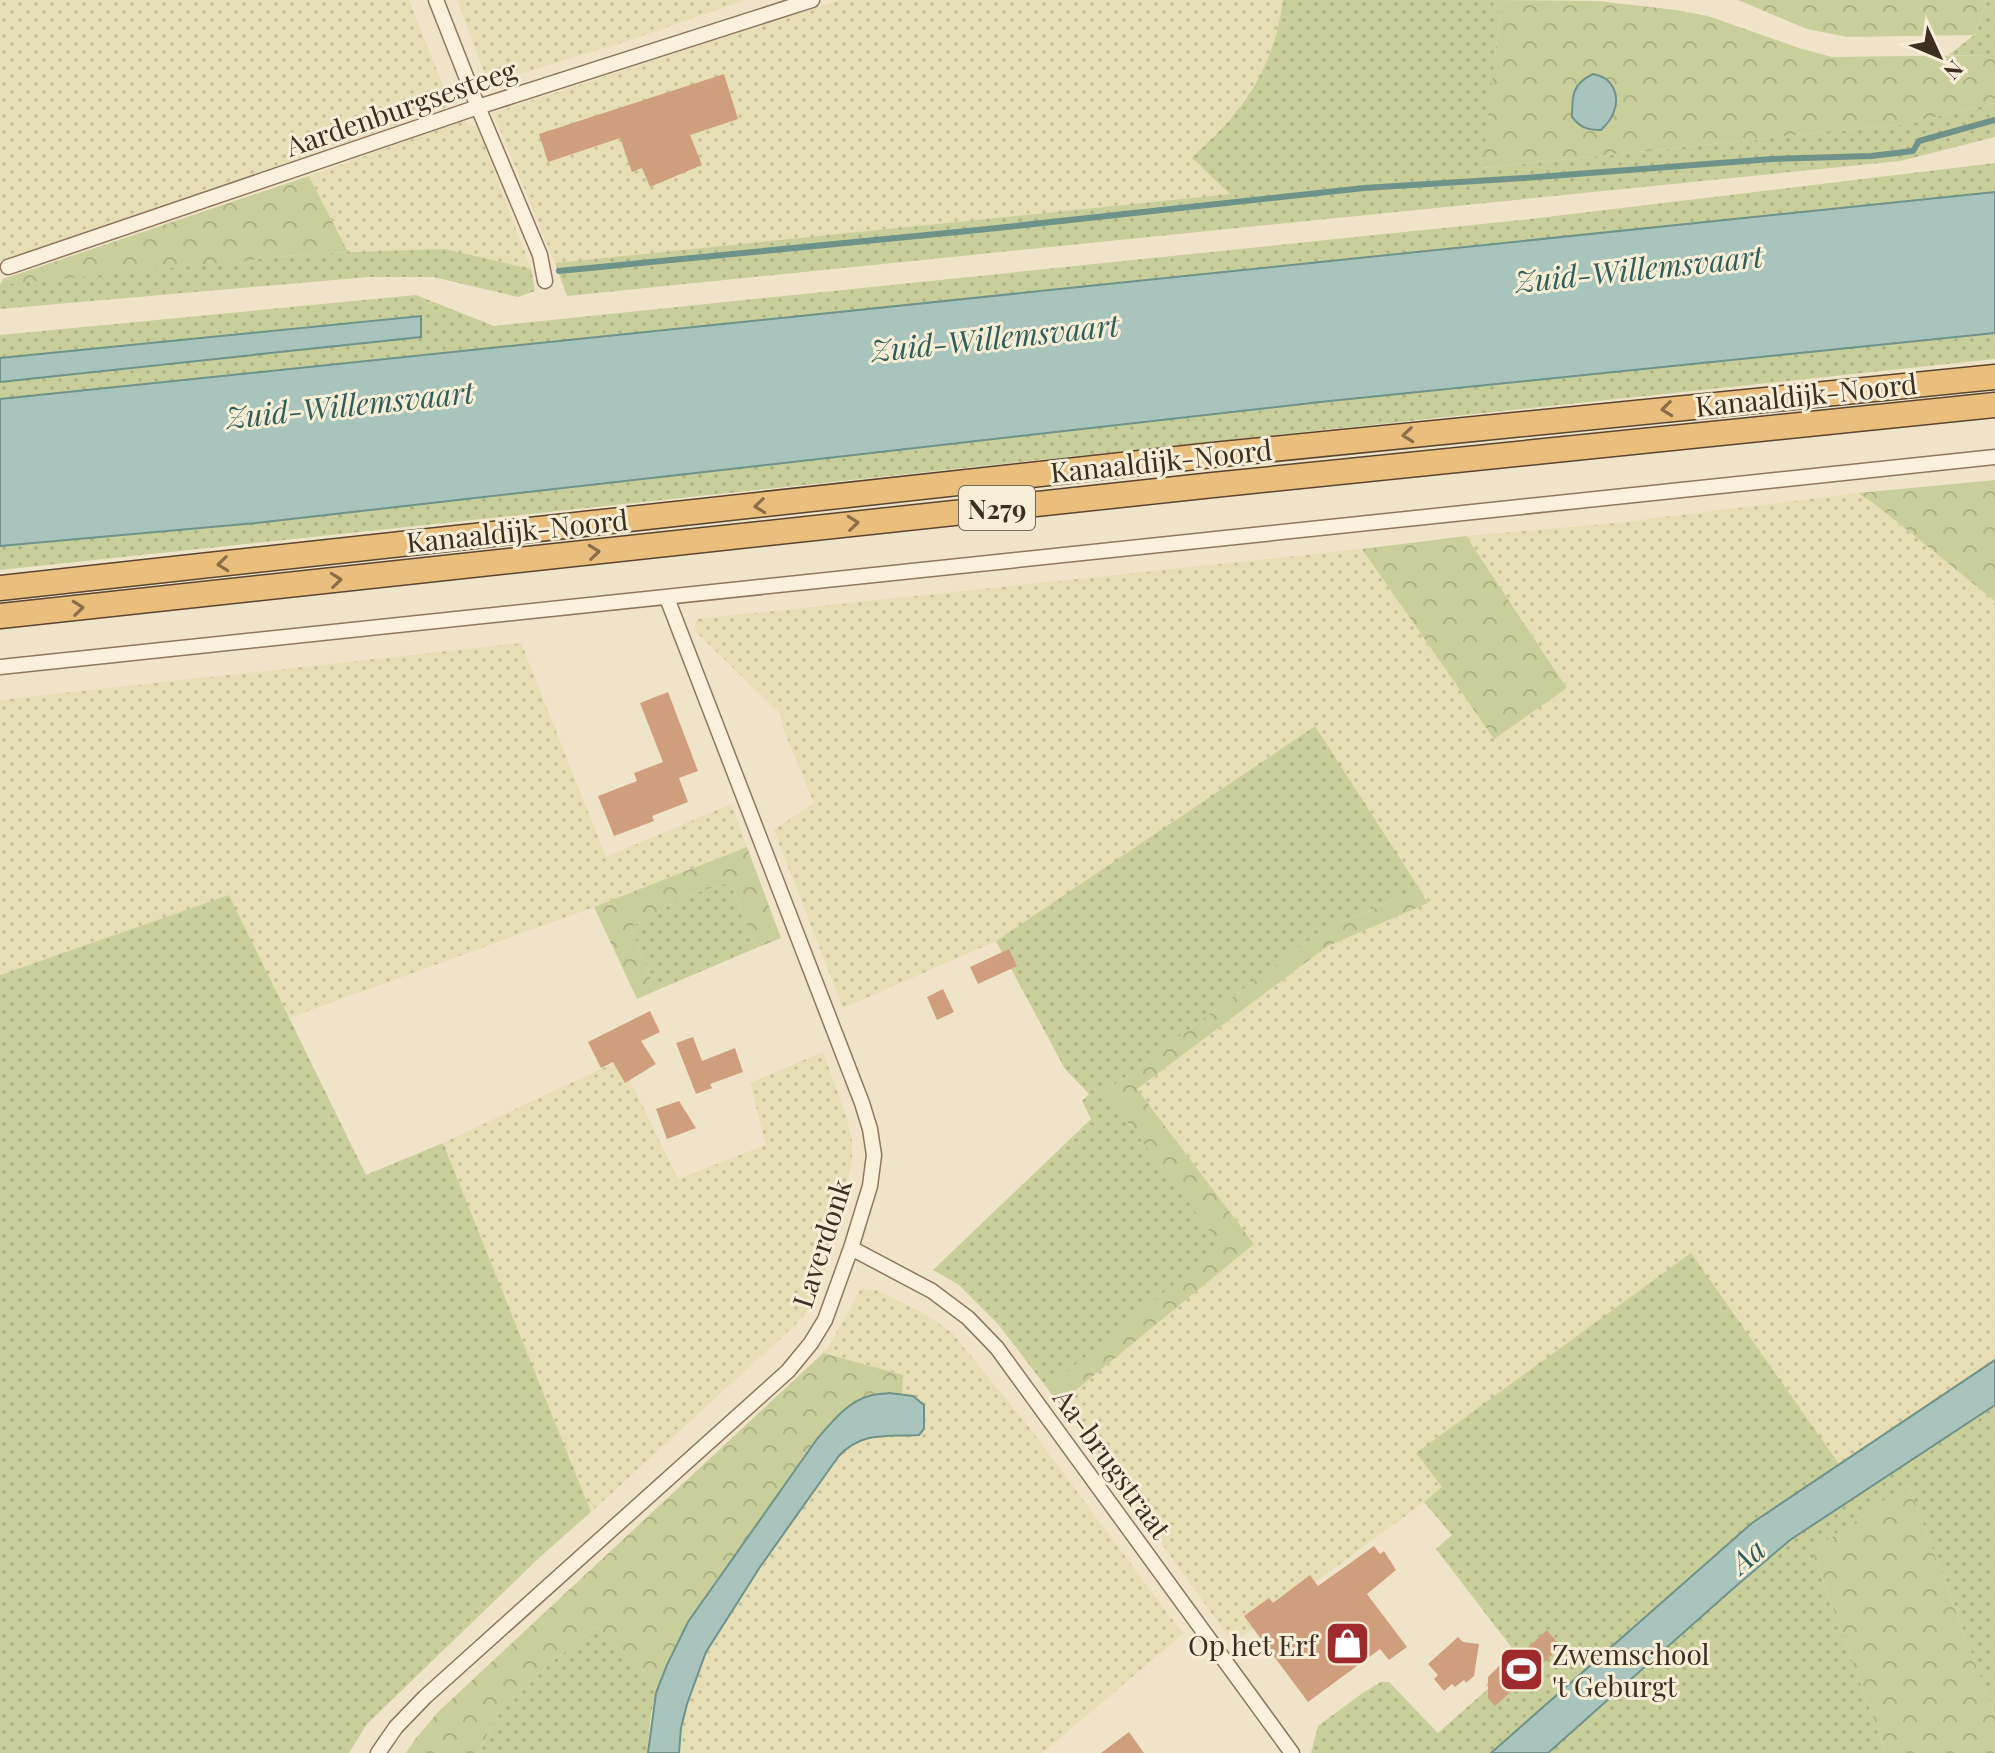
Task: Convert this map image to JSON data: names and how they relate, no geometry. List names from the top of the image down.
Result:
{
  "streets": {
    "highway": ["Kanaaldijk-Noord", "N279"],
    "street": ["Aardenburgsesteeg", "Laverdonk", "Aa-brugstraat"]
  },
  "crossings": [
    ["Laverdonk", "Aa-brugstraat"]
  ],
  "water": ["Zuid-Willemsvaart", "Aa"],
  "places": {
    "shop": ["Op het Erf"],
    "sports": ["Zwemschool 't Geburgt"]
  },
  "north": "bottom right"
}
